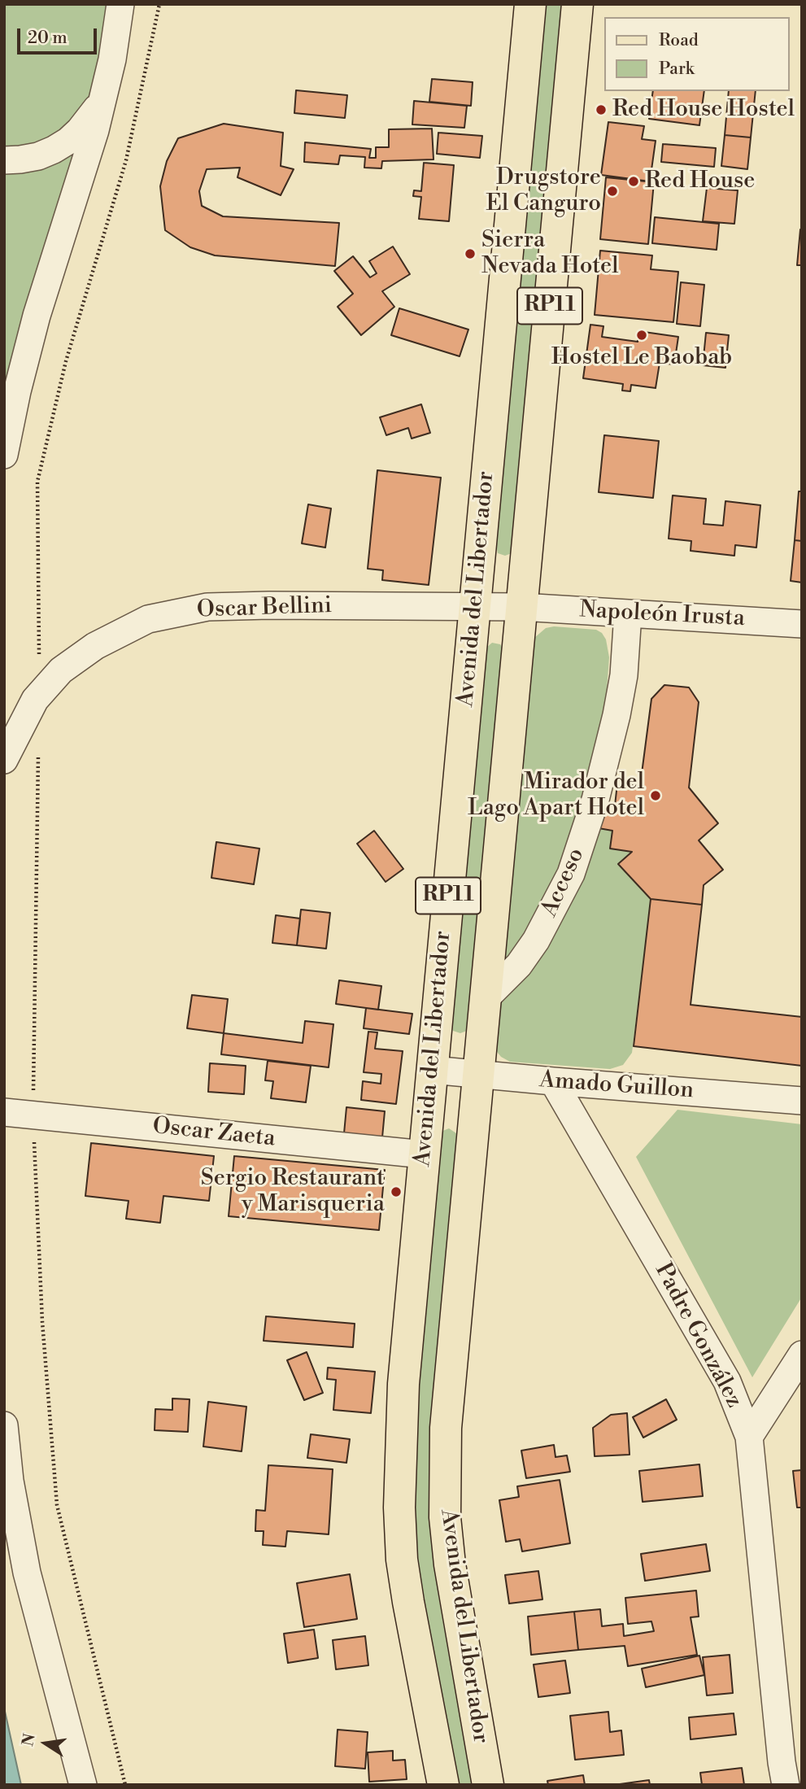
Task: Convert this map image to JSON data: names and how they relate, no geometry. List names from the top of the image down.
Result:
{
  "streets": {
    "main road": ["RP11", "Avenida del Libertador"],
    "street": [
      "Oscar Bellini",
      "Napoleón Irusta",
      "Acceso",
      "Amado Guillon",
      "Oscar Zaeta",
      "Padre González"
    ]
  },
  "crossings": [
    ["Avenida del Libertador", "Oscar Bellini"],
    ["Avenida del Libertador", "Napoleón Irusta"],
    ["Avenida del Libertador", "Acceso"],
    ["Avenida del Libertador", "Amado Guillon"],
    ["Avenida del Libertador", "Oscar Zaeta"],
    ["Oscar Bellini", "Napoleón Irusta"],
    ["Napoleón Irusta", "Acceso"],
    ["Amado Guillon", "Padre González"]
  ],
  "places": [
    "Red House Hostel",
    "Red House",
    "Drugstore El Canguro",
    "Sierra Nevada Hotel",
    "Hostel Le Baobab",
    "Mirador del Lago Apart Hotel",
    "Sergio Restaurant y Marisqueria"
  ],
  "legend": ["Road", "Park"],
  "scale_bar": "20 m",
  "north": "left"
}
